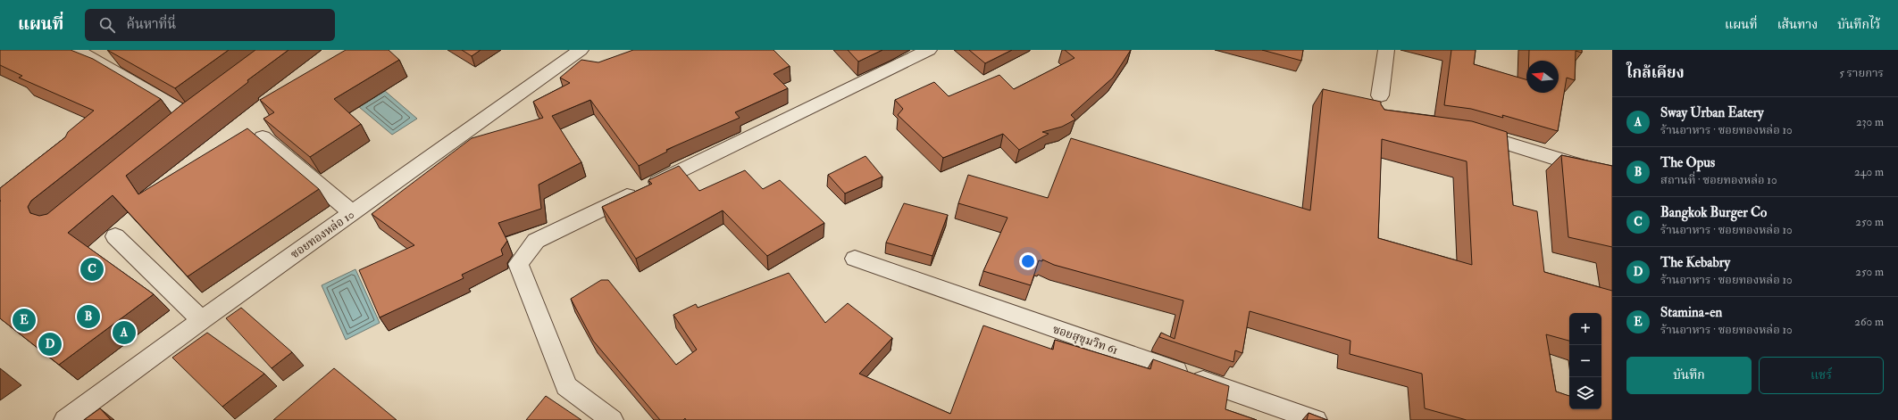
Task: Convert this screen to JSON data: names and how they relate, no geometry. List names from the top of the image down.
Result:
{
  "streets": {
    "street": ["ซอยทองหล่อ 10", "ซอยสุขุมวิท 61"]
  },
  "north": "left",
  "page": {
    "header": "แผนที่",
    "search": "ค้นหาที่นี่",
    "nav": ["แผนที่", "เส้นทาง", "บันทึกไว้"],
    "heading": ["ใกล้เคียง", "5 รายการ"],
    "list": [
      {
        "mark": "A",
        "name": "Sway Urban Eatery",
        "note": "ร้านอาหาร · ซอยทองหล่อ 10",
        "value": "230 m"
      },
      {
        "mark": "B",
        "name": "The Opus",
        "note": "สถานที่ · ซอยทองหล่อ 10",
        "value": "240 m"
      },
      {
        "mark": "C",
        "name": "Bangkok Burger Co",
        "note": "ร้านอาหาร · ซอยทองหล่อ 10",
        "value": "250 m"
      },
      {
        "mark": "D",
        "name": "The Kebabry",
        "note": "ร้านอาหาร · ซอยทองหล่อ 10",
        "value": "250 m"
      },
      {
        "mark": "E",
        "name": "Stamina-en",
        "note": "ร้านอาหาร · ซอยทองหล่อ 10",
        "value": "260 m"
      }
    ],
    "pins": [
      "C",
      "B",
      "E",
      "A",
      "D"
    ],
    "map_buttons": ["+", "−"],
    "buttons": ["บันทึก", "แชร์"]
  }
}
